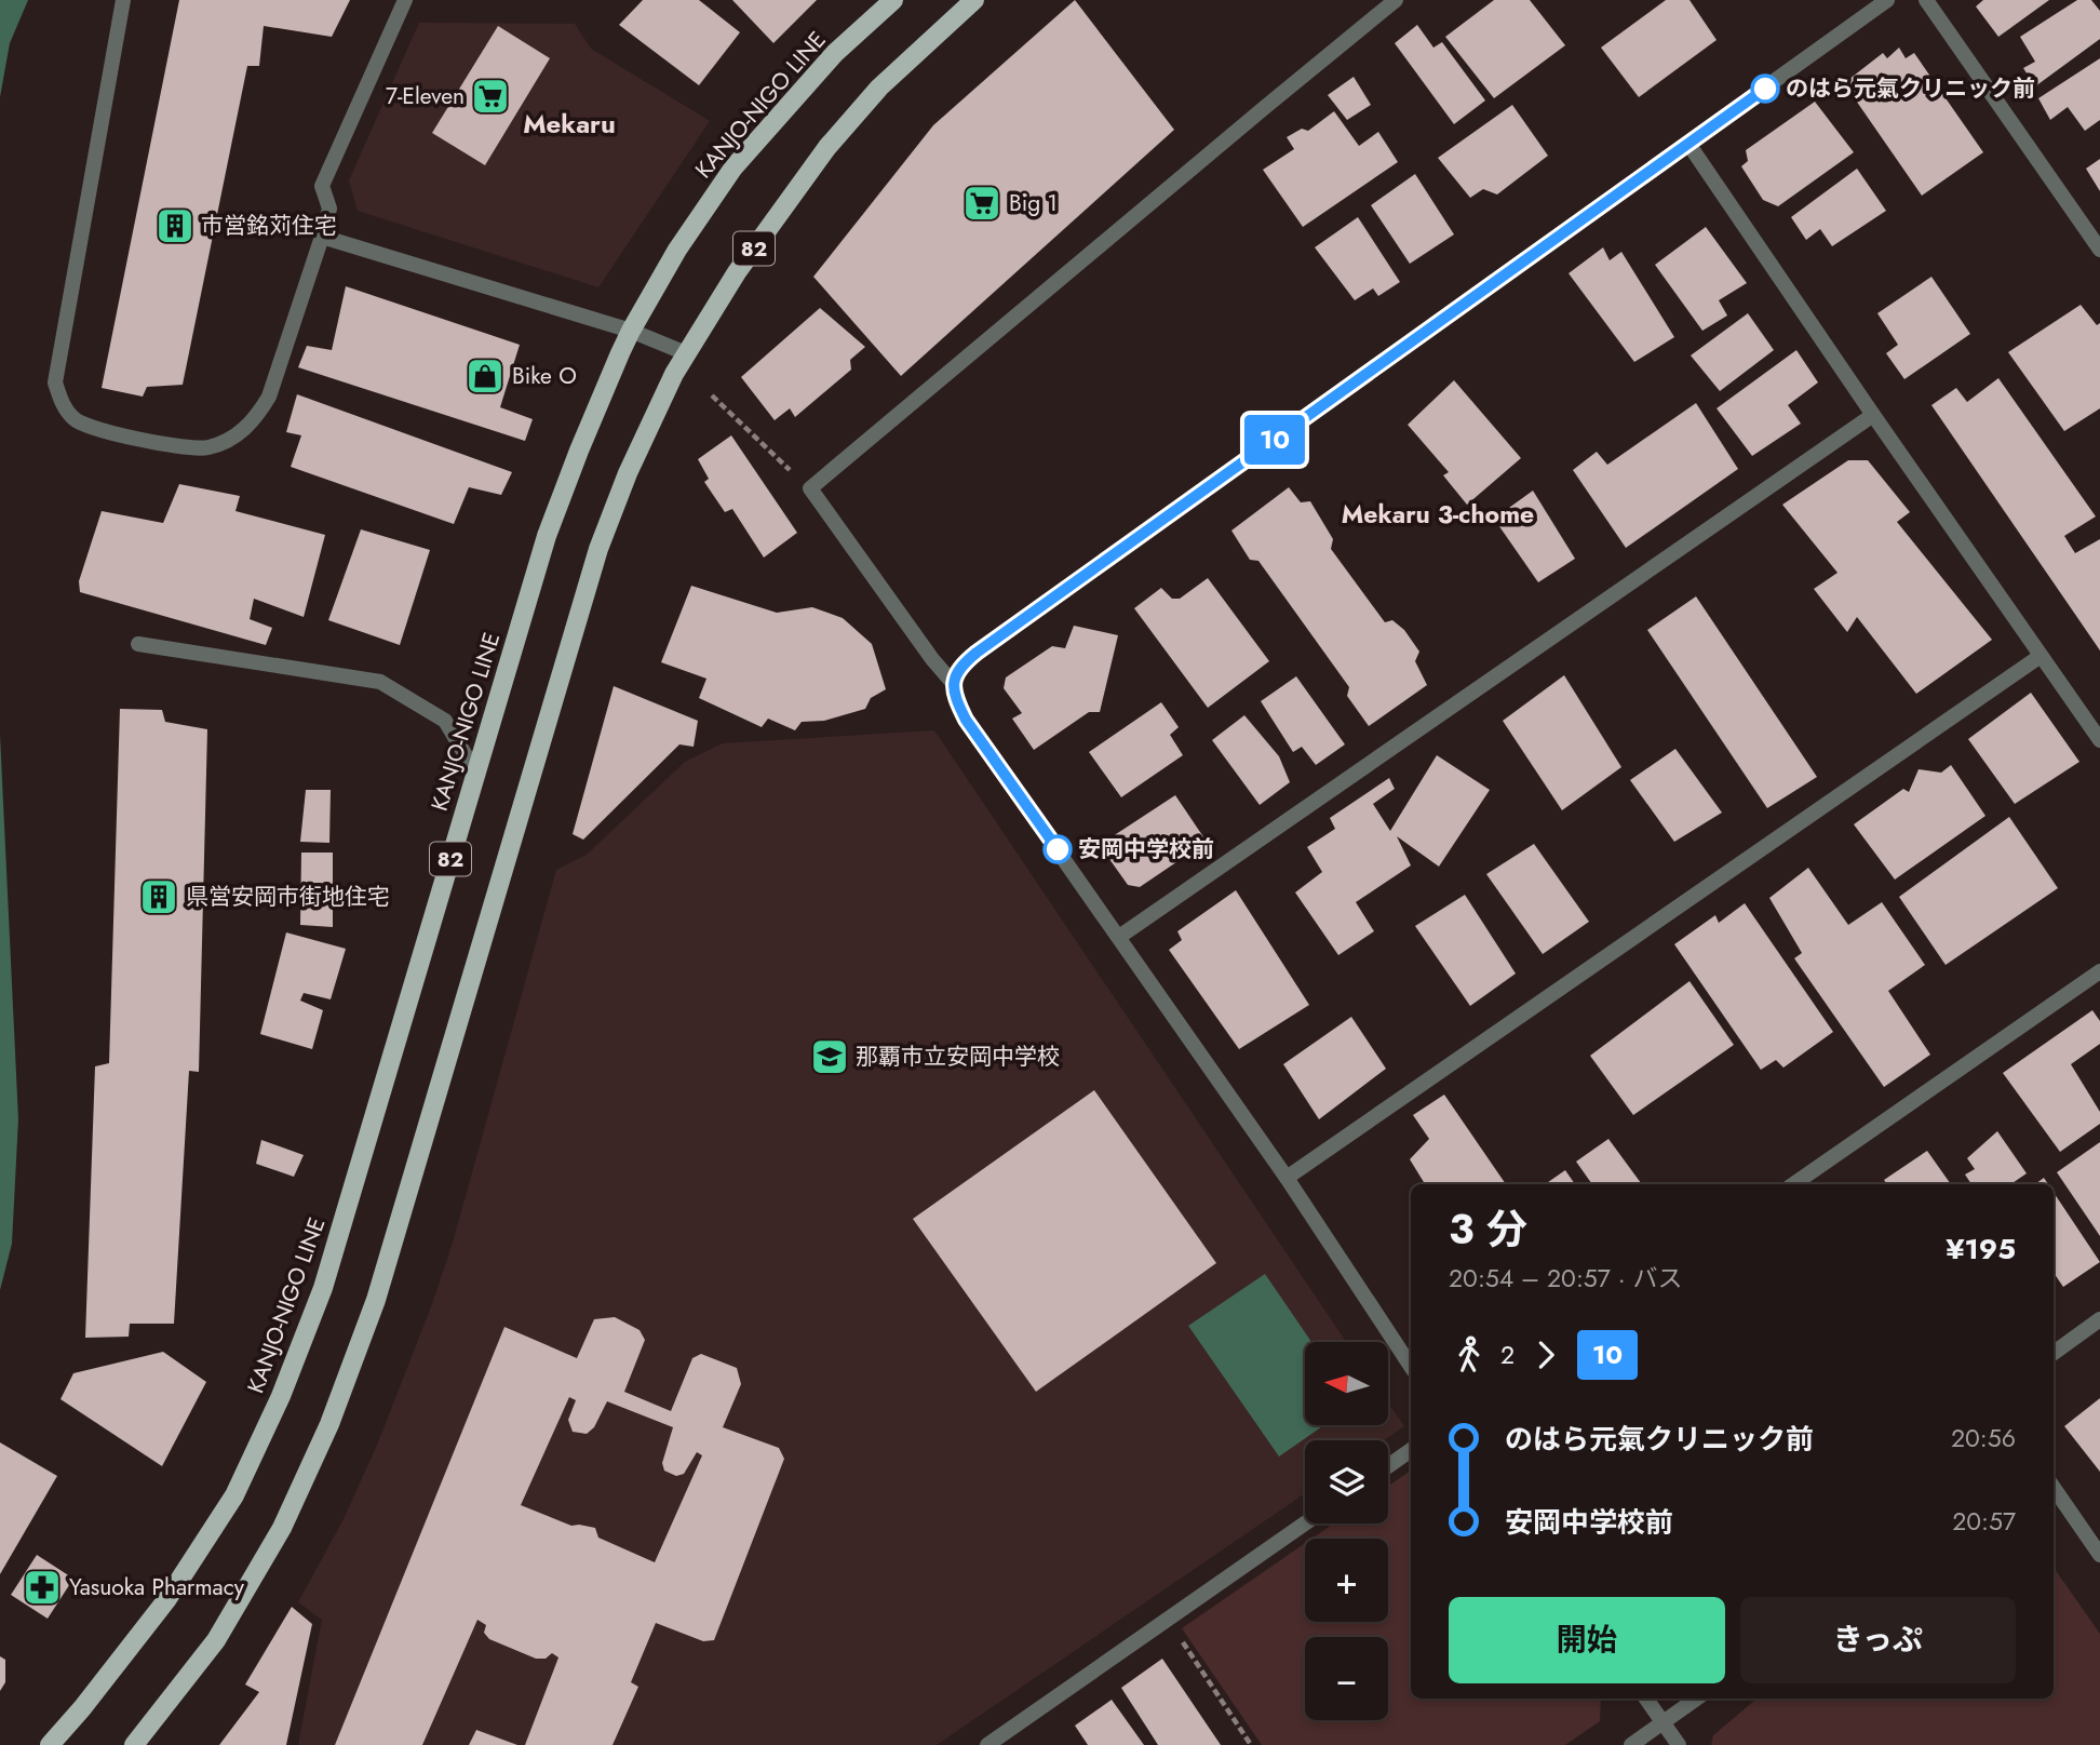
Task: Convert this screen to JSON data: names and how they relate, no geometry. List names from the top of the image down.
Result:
{
  "streets": {
    "main road": ["KANJO-NIGO LINE", "82"]
  },
  "districts": ["Mekaru", "Mekaru 3-chome"],
  "places": {
    "other": ["のはら元氣クリニック前", "安岡中学校前"],
    "supermarket": ["7-Eleven", "Big 1"],
    "building": ["市営銘苅住宅", "県営安岡市街地住宅"],
    "shop": ["Bike O"],
    "school or university": ["那覇市立安岡中学校"],
    "pharmacy": ["Yasuoka Pharmacy"]
  },
  "lines": ["bus line 10"],
  "north": "left",
  "page": {
    "on_map": "10",
    "heading": ["3 分", "20:54 – 20:57 · バス", "¥195"],
    "legs": ["2", "10"],
    "map_buttons": ["+", "−"],
    "list": [
      {
        "name": "のはら元氣クリニック前",
        "value": "20:56"
      },
      {
        "name": "安岡中学校前",
        "value": "20:57"
      }
    ],
    "buttons": ["開始", "きっぷ"]
  }
}
